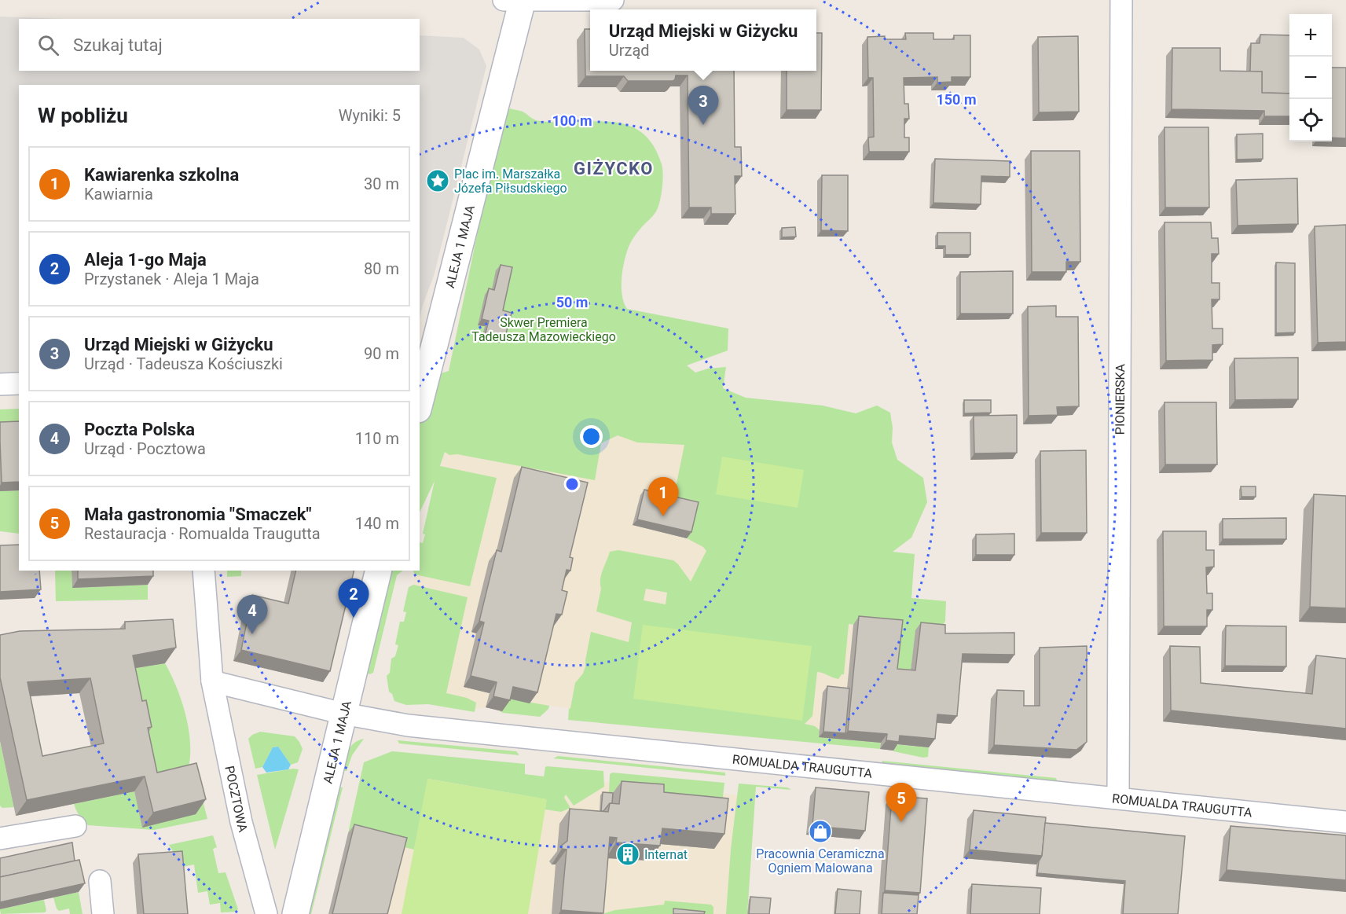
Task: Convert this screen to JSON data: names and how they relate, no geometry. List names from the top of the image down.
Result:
{
  "streets": {
    "street": [
      "ALEJA 1 MAJA",
      "PIONIERSKA",
      "ROMUALDA TRAUGUTTA",
      "POCZTOWA"
    ]
  },
  "crossings": [
    ["ALEJA 1 MAJA", "ROMUALDA TRAUGUTTA"],
    ["PIONIERSKA", "ROMUALDA TRAUGUTTA"]
  ],
  "districts": ["GIŻYCKO"],
  "parks": ["Skwer Premiera Tadeusza Mazowieckiego"],
  "places": {
    "place": ["Plac im. Marszałka Józefa Piłsudskiego"],
    "shop": ["Pracownia Ceramiczna Ogniem Malowana"],
    "building": ["Internat"]
  },
  "page": {
    "popup": ["Urząd Miejski w Giżycku", "Urząd"],
    "map_buttons": ["+", "−"],
    "search": "Szukaj tutaj",
    "heading": ["W pobliżu", "Wyniki: 5"],
    "pins": [
      "3",
      "1",
      "2",
      "4",
      "5"
    ],
    "list": [
      {
        "mark": "1",
        "name": "Kawiarenka szkolna",
        "note": "Kawiarnia",
        "value": "30 m"
      },
      {
        "mark": "2",
        "name": "Aleja 1-go Maja",
        "note": "Przystanek · Aleja 1 Maja",
        "value": "80 m"
      },
      {
        "mark": "3",
        "name": "Urząd Miejski w Giżycku",
        "note": "Urząd · Tadeusza Kościuszki",
        "value": "90 m"
      },
      {
        "mark": "4",
        "name": "Poczta Polska",
        "note": "Urząd · Pocztowa",
        "value": "110 m"
      },
      {
        "mark": "5",
        "name": "Mała gastronomia \"Smaczek\"",
        "note": "Restauracja · Romualda Traugutta",
        "value": "140 m"
      }
    ]
  },
  "rings": ["150 m", "100 m", "50 m"]
}
